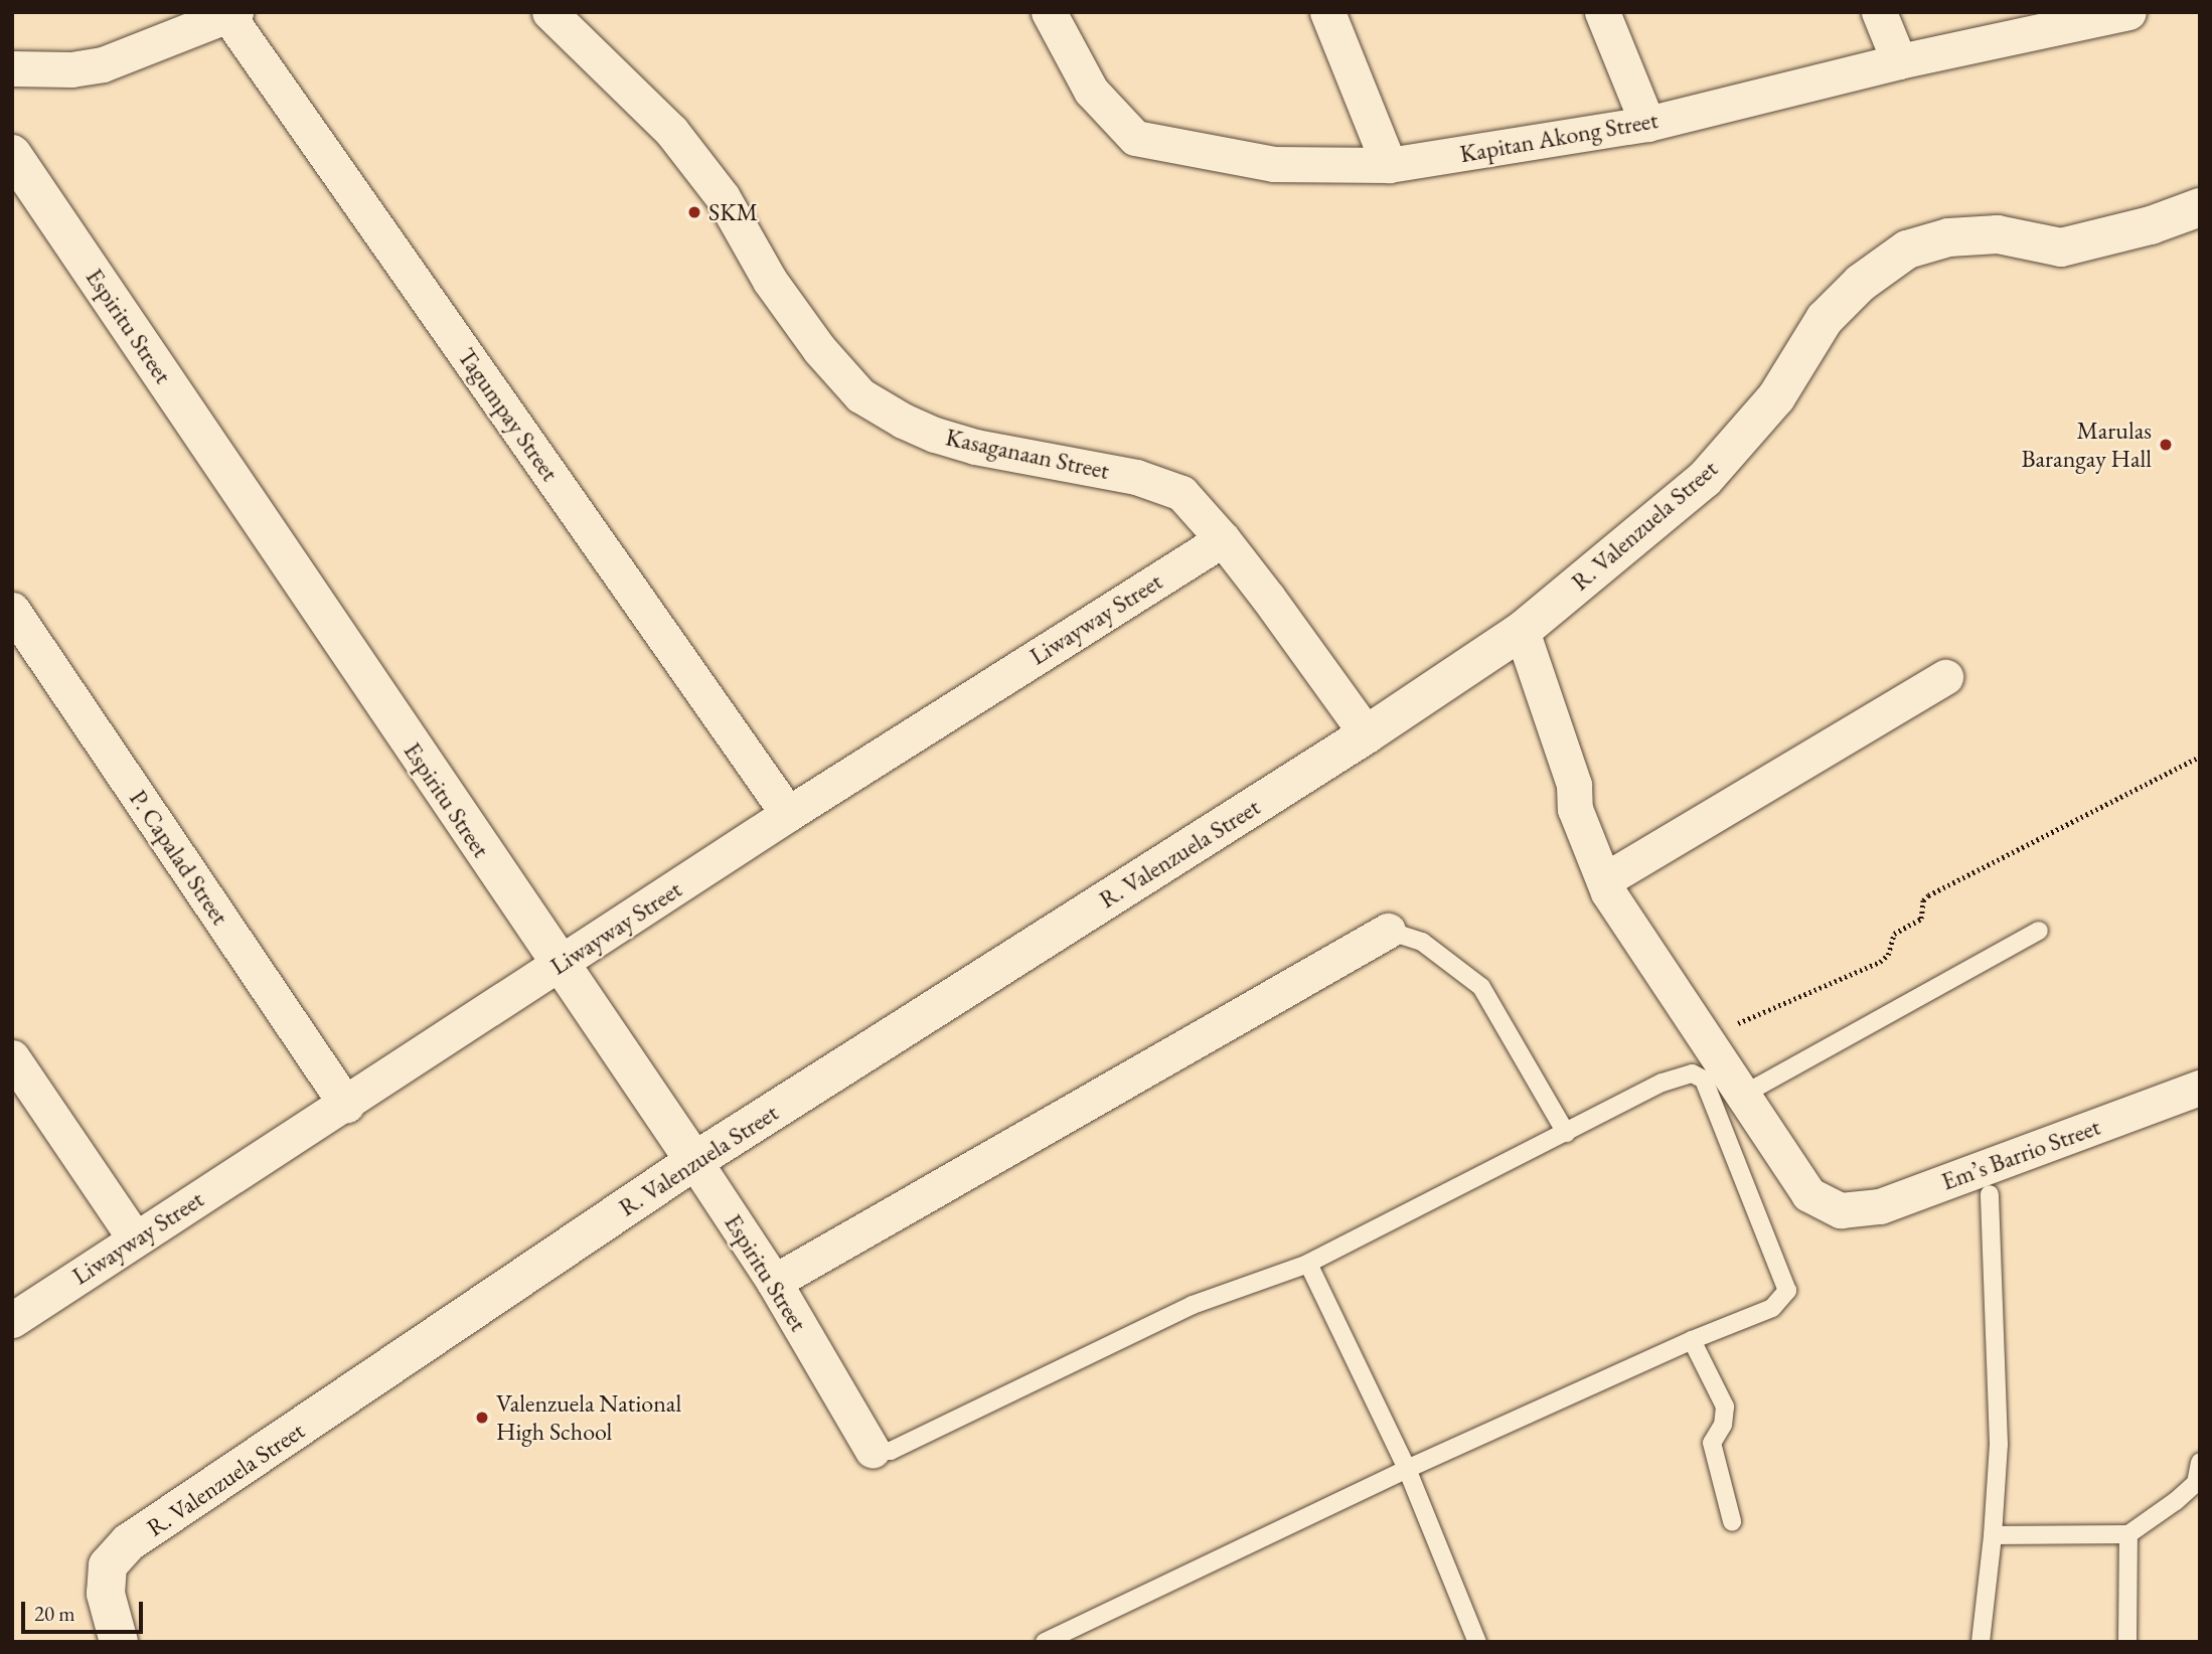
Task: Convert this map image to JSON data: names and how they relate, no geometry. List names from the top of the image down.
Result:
{
  "streets": {
    "street": [
      "Kapitan Akong Street",
      "Espiritu Street",
      "Tagumpay Street",
      "Kasaganaan Street",
      "R. Valenzuela Street",
      "Liwayway Street",
      "P. Capalad Street",
      "Em’s Barrio Street"
    ]
  },
  "crossings": [
    ["Espiritu Street", "R. Valenzuela Street"],
    ["Espiritu Street", "Liwayway Street"],
    ["Tagumpay Street", "Liwayway Street"],
    ["Kasaganaan Street", "R. Valenzuela Street"],
    ["Kasaganaan Street", "Liwayway Street"],
    ["Liwayway Street", "P. Capalad Street"]
  ],
  "places": ["SKM", "Marulas Barangay Hall", "Valenzuela National High School"],
  "scale_bar": "20 m"
}
